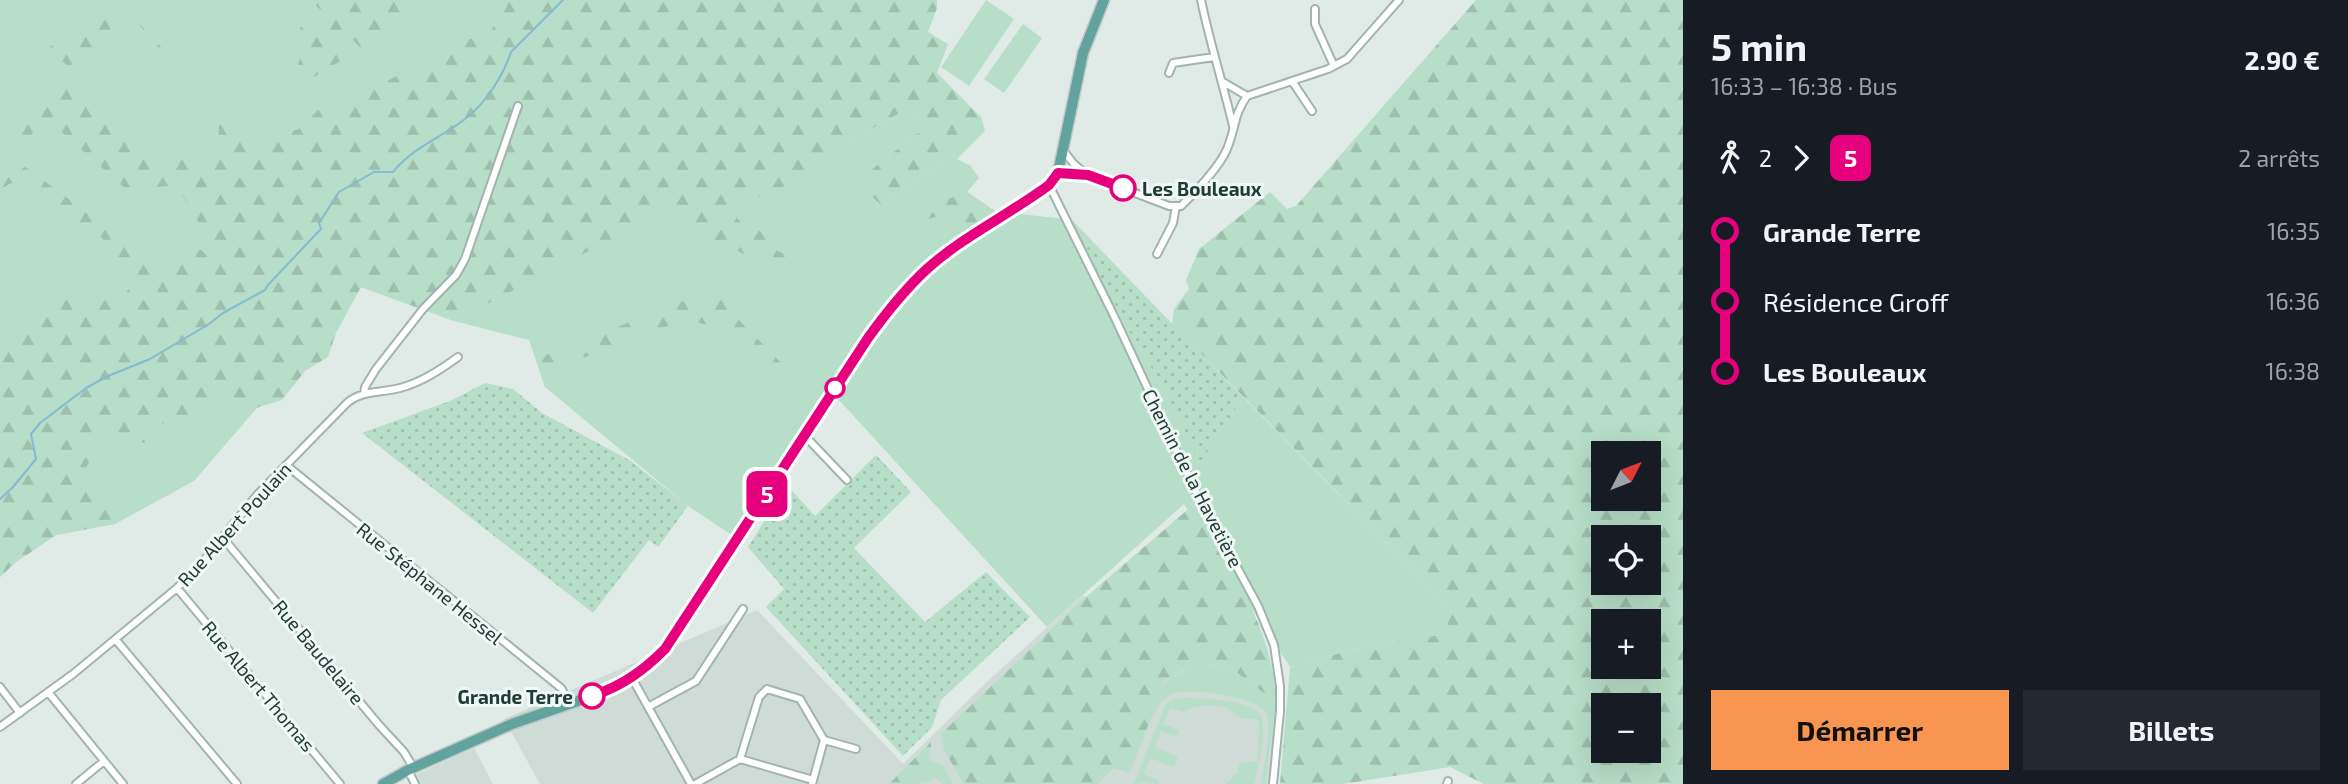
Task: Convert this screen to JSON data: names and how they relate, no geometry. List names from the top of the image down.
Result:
{
  "streets": {
    "street": [
      "Chemin de la Havetière",
      "Rue Albert Poulain",
      "Rue Stéphane Hessel",
      "Rue Baudelaire",
      "Rue Albert Thomas"
    ]
  },
  "crossings": [
    ["Rue Albert Poulain", "Rue Stéphane Hessel"],
    ["Rue Albert Poulain", "Rue Baudelaire"],
    ["Rue Albert Poulain", "Rue Albert Thomas"]
  ],
  "places": ["Les Bouleaux", "Grande Terre"],
  "lines": ["bus line 5"],
  "north": "top right",
  "page": {
    "on_map": "5",
    "heading": ["5 min", "16:33 – 16:38 · Bus", "2.90 €"],
    "legs": ["2", "5", "2 arrêts"],
    "list": [
      {
        "name": "Grande Terre",
        "value": "16:35"
      },
      {
        "name": "Résidence Groff",
        "value": "16:36"
      },
      {
        "name": "Les Bouleaux",
        "value": "16:38"
      }
    ],
    "map_buttons": ["+", "−"],
    "buttons": ["Démarrer", "Billets"]
  }
}
